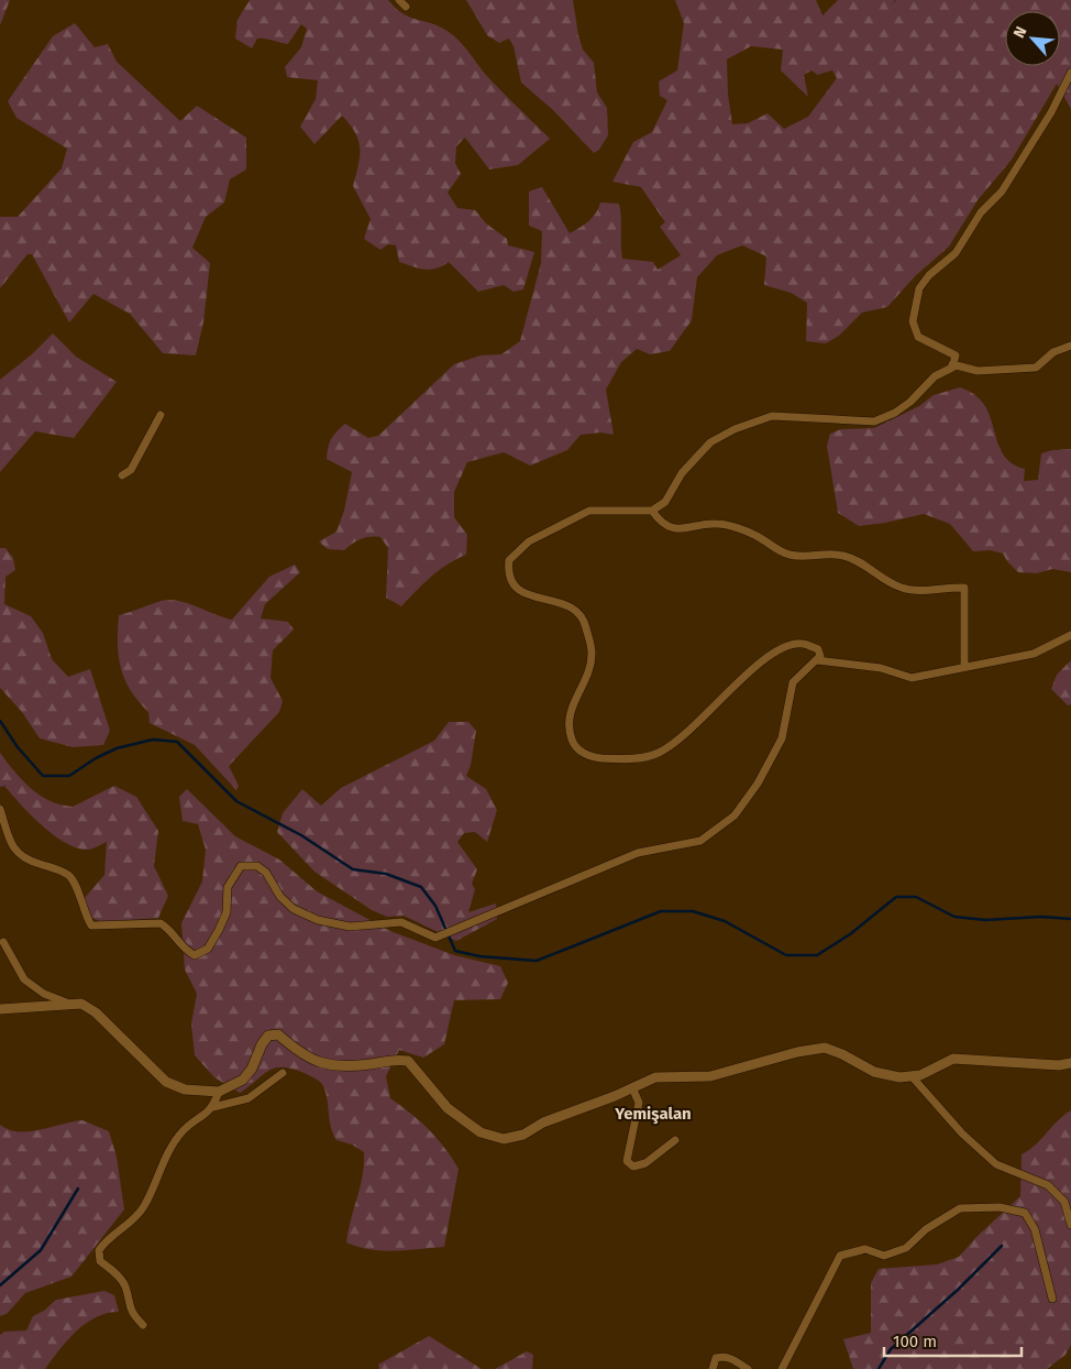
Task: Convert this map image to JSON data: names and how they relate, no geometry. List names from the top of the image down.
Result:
{
  "districts": ["Yemişalan"],
  "scale_bar": "100 m",
  "north": "top left"
}
